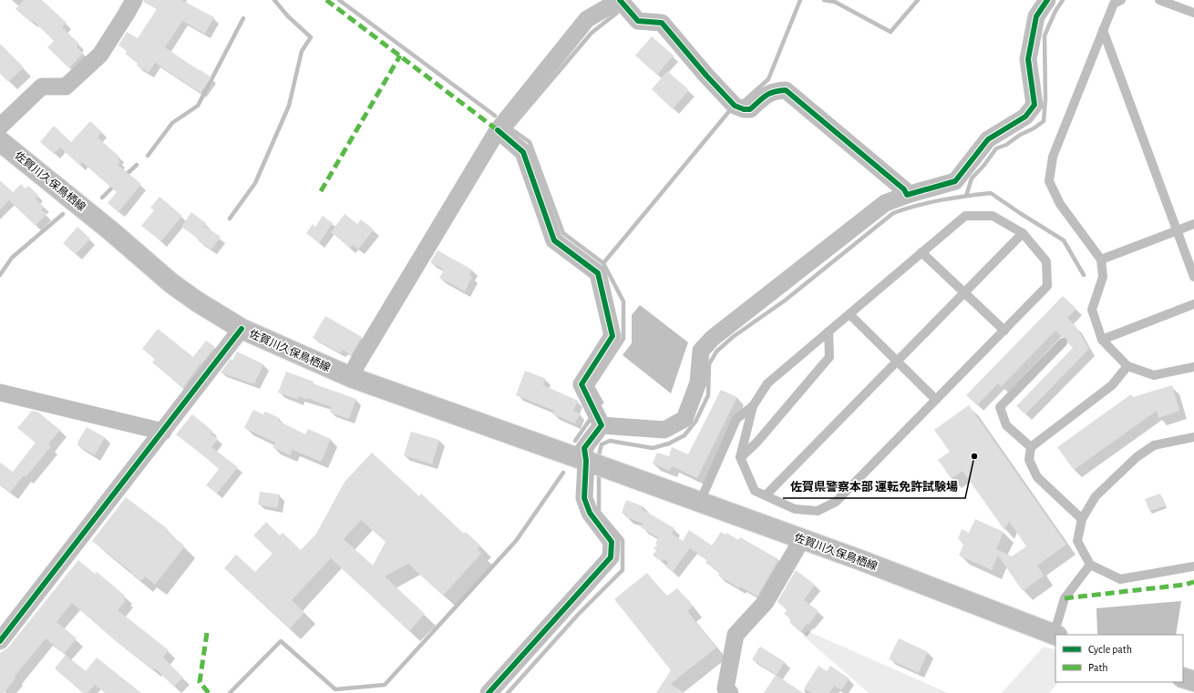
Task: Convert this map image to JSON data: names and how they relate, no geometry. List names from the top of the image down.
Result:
{
  "streets": {
    "main road": ["佐賀川久保鳥栖線"]
  },
  "places": ["佐賀県警察本部 運転免許試験場"],
  "legend": ["Cycle path", "Path"]
}
